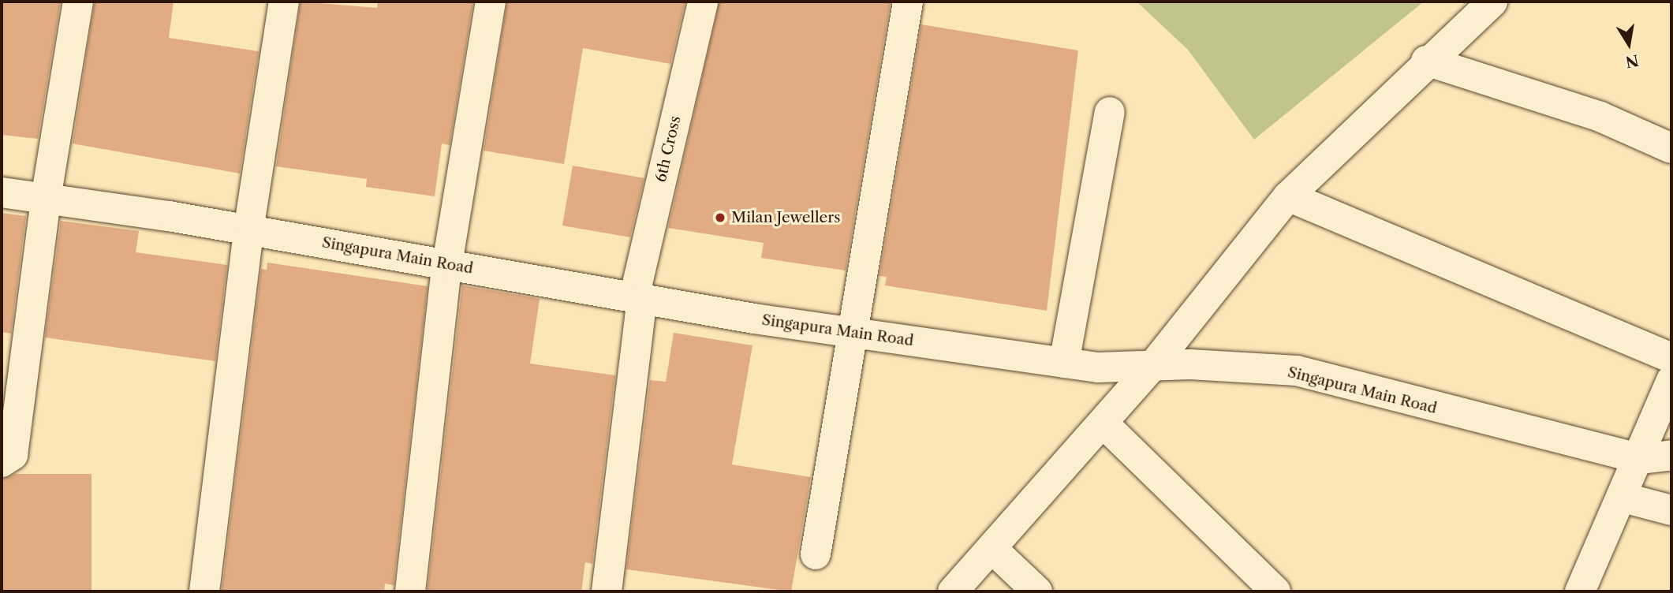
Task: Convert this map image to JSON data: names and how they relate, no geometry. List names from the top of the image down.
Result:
{
  "streets": {
    "street": ["6th Cross", "Singapura Main Road"]
  },
  "crossings": [
    ["6th Cross", "Singapura Main Road"]
  ],
  "places": ["Milan Jewellers"],
  "north": "bottom"
}
